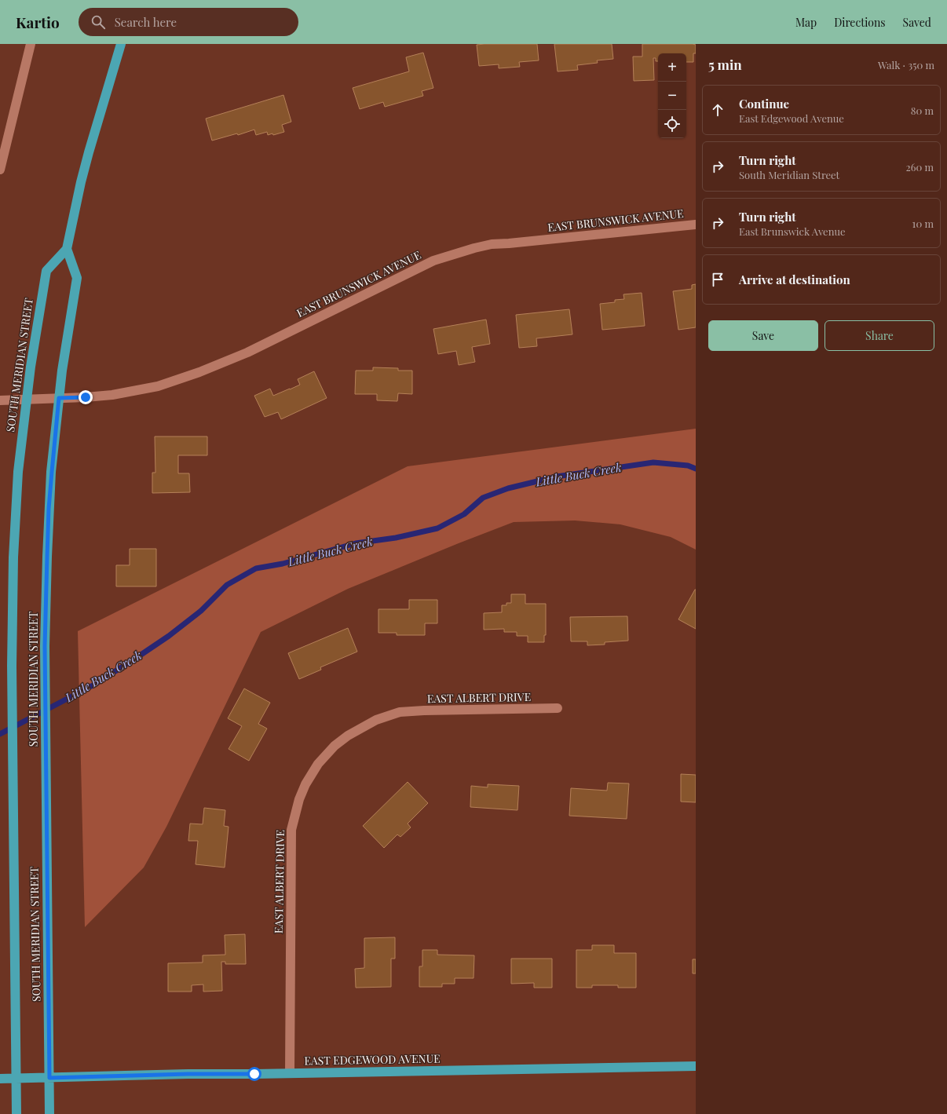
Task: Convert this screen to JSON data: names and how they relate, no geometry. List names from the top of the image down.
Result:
{
  "streets": {
    "main road": ["SOUTH MERIDIAN STREET", "EAST EDGEWOOD AVENUE"],
    "street": ["EAST BRUNSWICK AVENUE", "EAST ALBERT DRIVE"]
  },
  "crossings": [
    ["EAST BRUNSWICK AVENUE", "SOUTH MERIDIAN STREET"],
    ["SOUTH MERIDIAN STREET", "EAST EDGEWOOD AVENUE"],
    ["EAST ALBERT DRIVE", "EAST EDGEWOOD AVENUE"]
  ],
  "water": ["Little Buck Creek"],
  "page": {
    "header": "Kartio",
    "search": "Search here",
    "nav": ["Map", "Directions", "Saved"],
    "heading": ["5 min", "Walk · 350 m"],
    "map_buttons": ["+", "−"],
    "list": [
      ["Continue", "East Edgewood Avenue", "80 m"],
      ["Turn right", "South Meridian Street", "260 m"],
      ["Turn right", "East Brunswick Avenue", "10 m"],
      "Arrive at destination"
    ],
    "buttons": ["Save", "Share"]
  }
}
